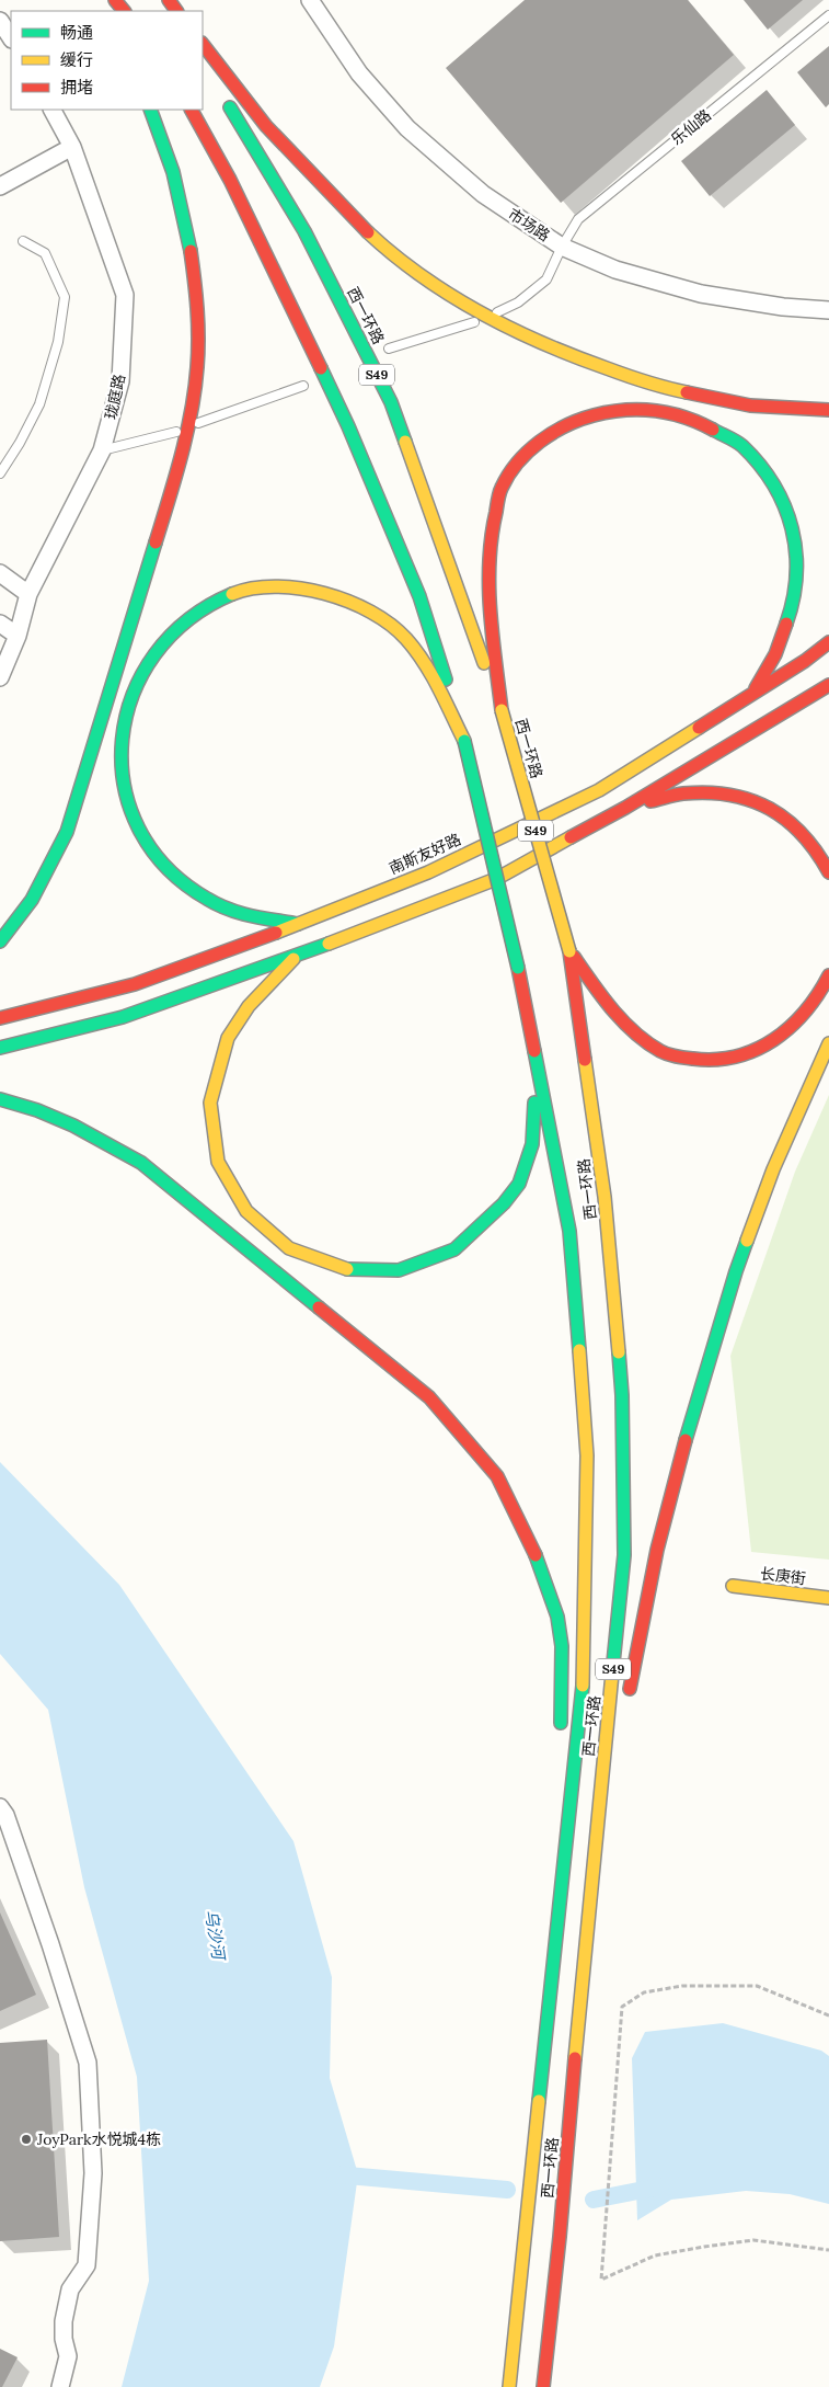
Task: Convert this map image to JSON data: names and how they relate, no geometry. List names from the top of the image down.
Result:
{
  "streets": {
    "main road": [
      "西一环路",
      "S49",
      "南斯友好路",
      "长庚街"
    ],
    "street": ["市场路", "珑庭路"],
    "lane": ["乐仙路"]
  },
  "crossings": [
    ["乐仙路", "市场路"]
  ],
  "water": ["乌沙河"],
  "places": ["JoyPark水悦城4栋"],
  "legend": ["畅通", "缓行", "拥堵"]
}
